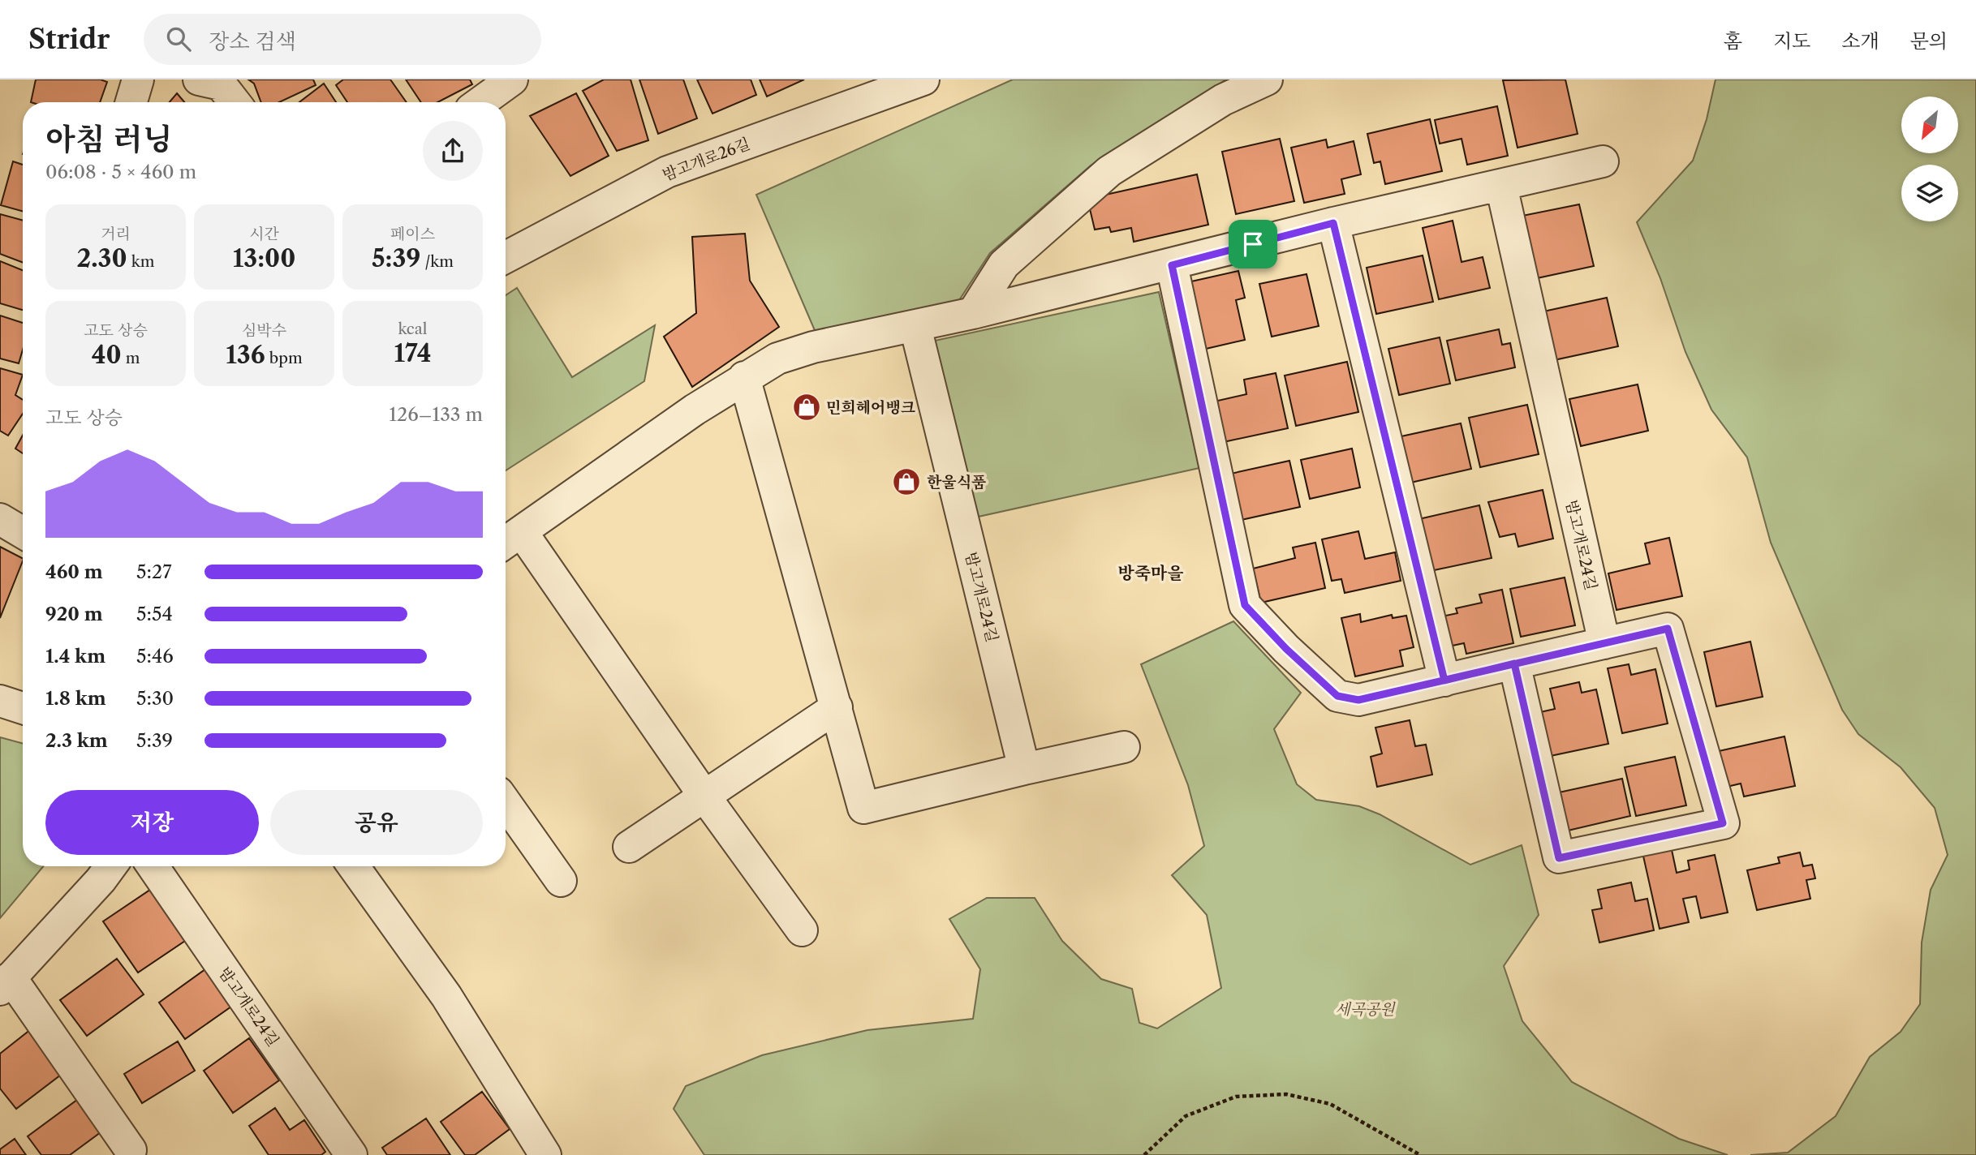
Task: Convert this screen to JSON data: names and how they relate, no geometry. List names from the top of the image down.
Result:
{
  "streets": {
    "street": ["밤고개로26길", "밤고개로24길"]
  },
  "districts": ["방죽마을"],
  "parks": ["세곡공원"],
  "places": {
    "shop": ["민희헤어뱅크", "한울식품"]
  },
  "north": "bottom left",
  "page": {
    "header": "Stridr",
    "search": "장소 검색",
    "nav": [
      "홈",
      "지도",
      "소개",
      "문의"
    ],
    "heading": ["아침 러닝", "06:08 · 5 × 460 m"],
    "stats": [
      ["거리", "2.30 km"],
      ["시간", "13:00"],
      ["페이스", "5:39 /km"],
      ["고도 상승", "40 m"],
      ["심박수", "136 bpm"],
      ["kcal", "174"]
    ],
    "chart": ["고도 상승", "126–133 m"],
    "list": [
      {
        "name": "460 m",
        "note": "5:27"
      },
      {
        "name": "920 m",
        "note": "5:54"
      },
      {
        "name": "1.4 km",
        "note": "5:46"
      },
      {
        "name": "1.8 km",
        "note": "5:30"
      },
      {
        "name": "2.3 km",
        "note": "5:39"
      }
    ],
    "buttons": ["저장", "공유"]
  }
}
